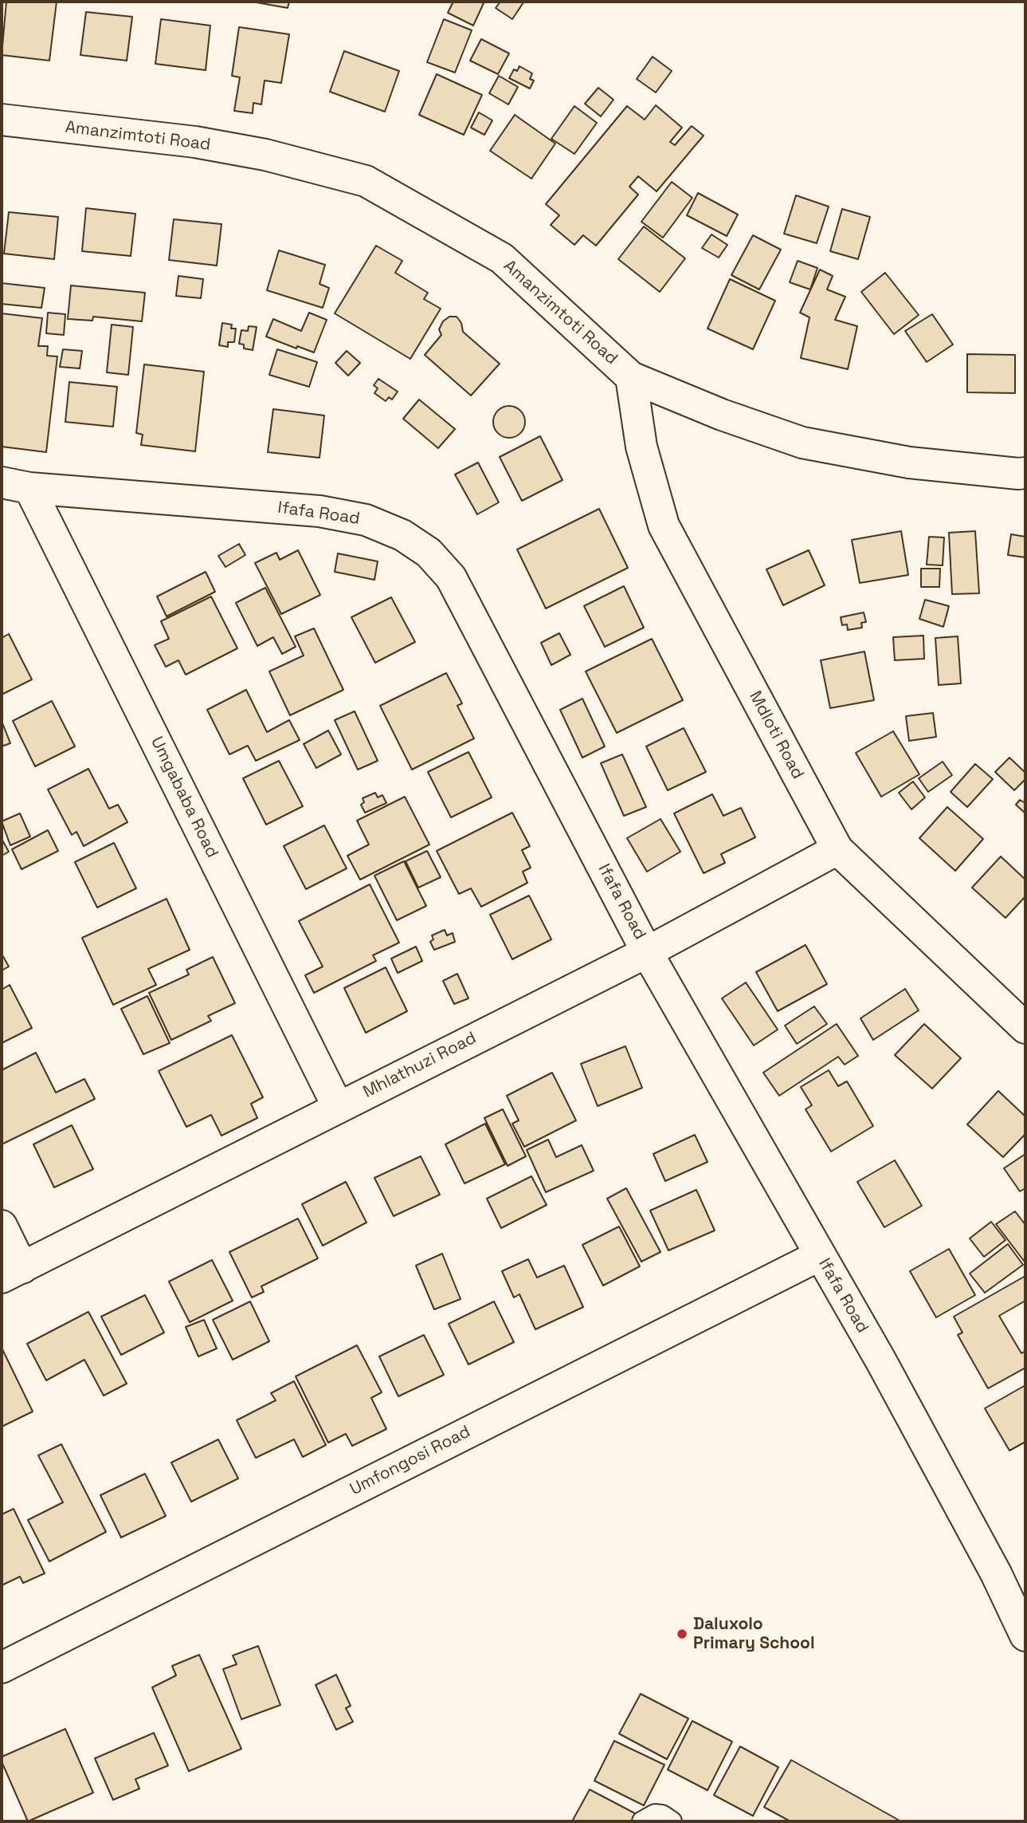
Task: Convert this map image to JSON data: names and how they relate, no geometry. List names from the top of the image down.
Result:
{
  "streets": {
    "street": [
      "Amanzimtoti Road",
      "Ifafa Road",
      "Mdloti Road",
      "Umgababa Road",
      "Mhlathuzi Road",
      "Umfongosi Road"
    ]
  },
  "crossings": [
    ["Amanzimtoti Road", "Mdloti Road"],
    ["Ifafa Road", "Umgababa Road"],
    ["Ifafa Road", "Mhlathuzi Road"],
    ["Ifafa Road", "Umfongosi Road"],
    ["Mdloti Road", "Mhlathuzi Road"],
    ["Umgababa Road", "Mhlathuzi Road"]
  ],
  "places": ["Daluxolo Primary School"]
}
